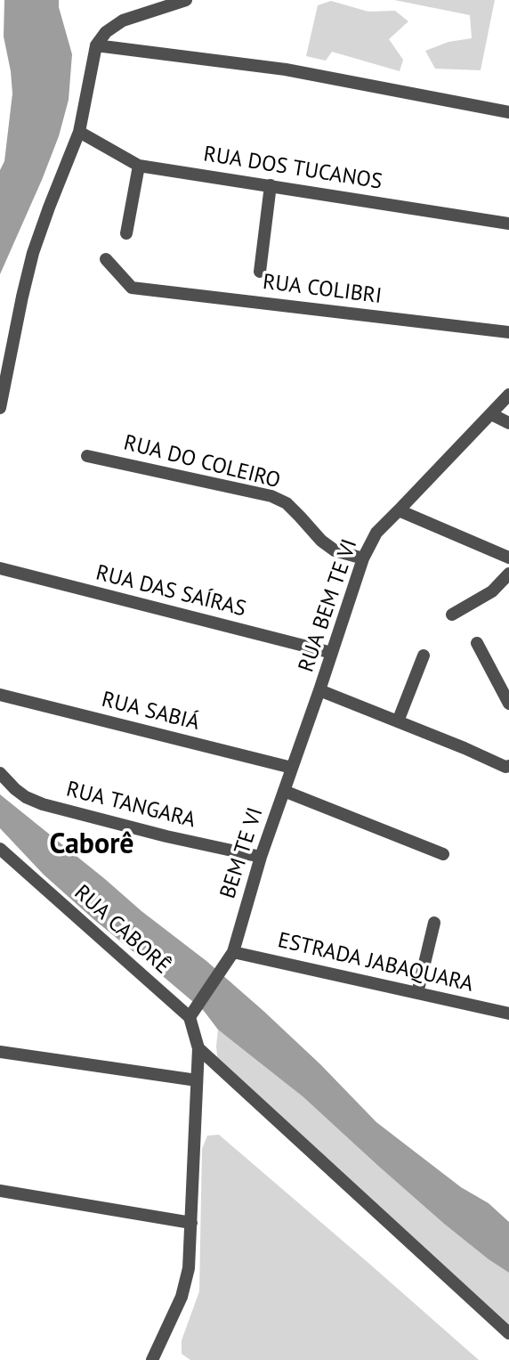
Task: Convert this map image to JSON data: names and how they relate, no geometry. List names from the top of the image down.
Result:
{
  "streets": {
    "street": [
      "RUA DOS TUCANOS",
      "RUA COLIBRI",
      "RUA DO COLEIRO",
      "RUA DAS SAÍRAS",
      "RUA BEM TE VI",
      "RUA SABIÁ",
      "RUA TANGARA",
      "BEM TE VI",
      "RUA CABORÊ",
      "ESTRADA JABAQUARA"
    ]
  },
  "crossings": [
    ["RUA DO COLEIRO", "RUA BEM TE VI"],
    ["RUA DAS SAÍRAS", "RUA BEM TE VI"],
    ["RUA BEM TE VI", "RUA SABIÁ"],
    ["RUA BEM TE VI", "BEM TE VI"],
    ["RUA SABIÁ", "BEM TE VI"],
    ["RUA TANGARA", "BEM TE VI"],
    ["BEM TE VI", "RUA CABORÊ"],
    ["BEM TE VI", "ESTRADA JABAQUARA"]
  ],
  "districts": ["Caborê"]
}
